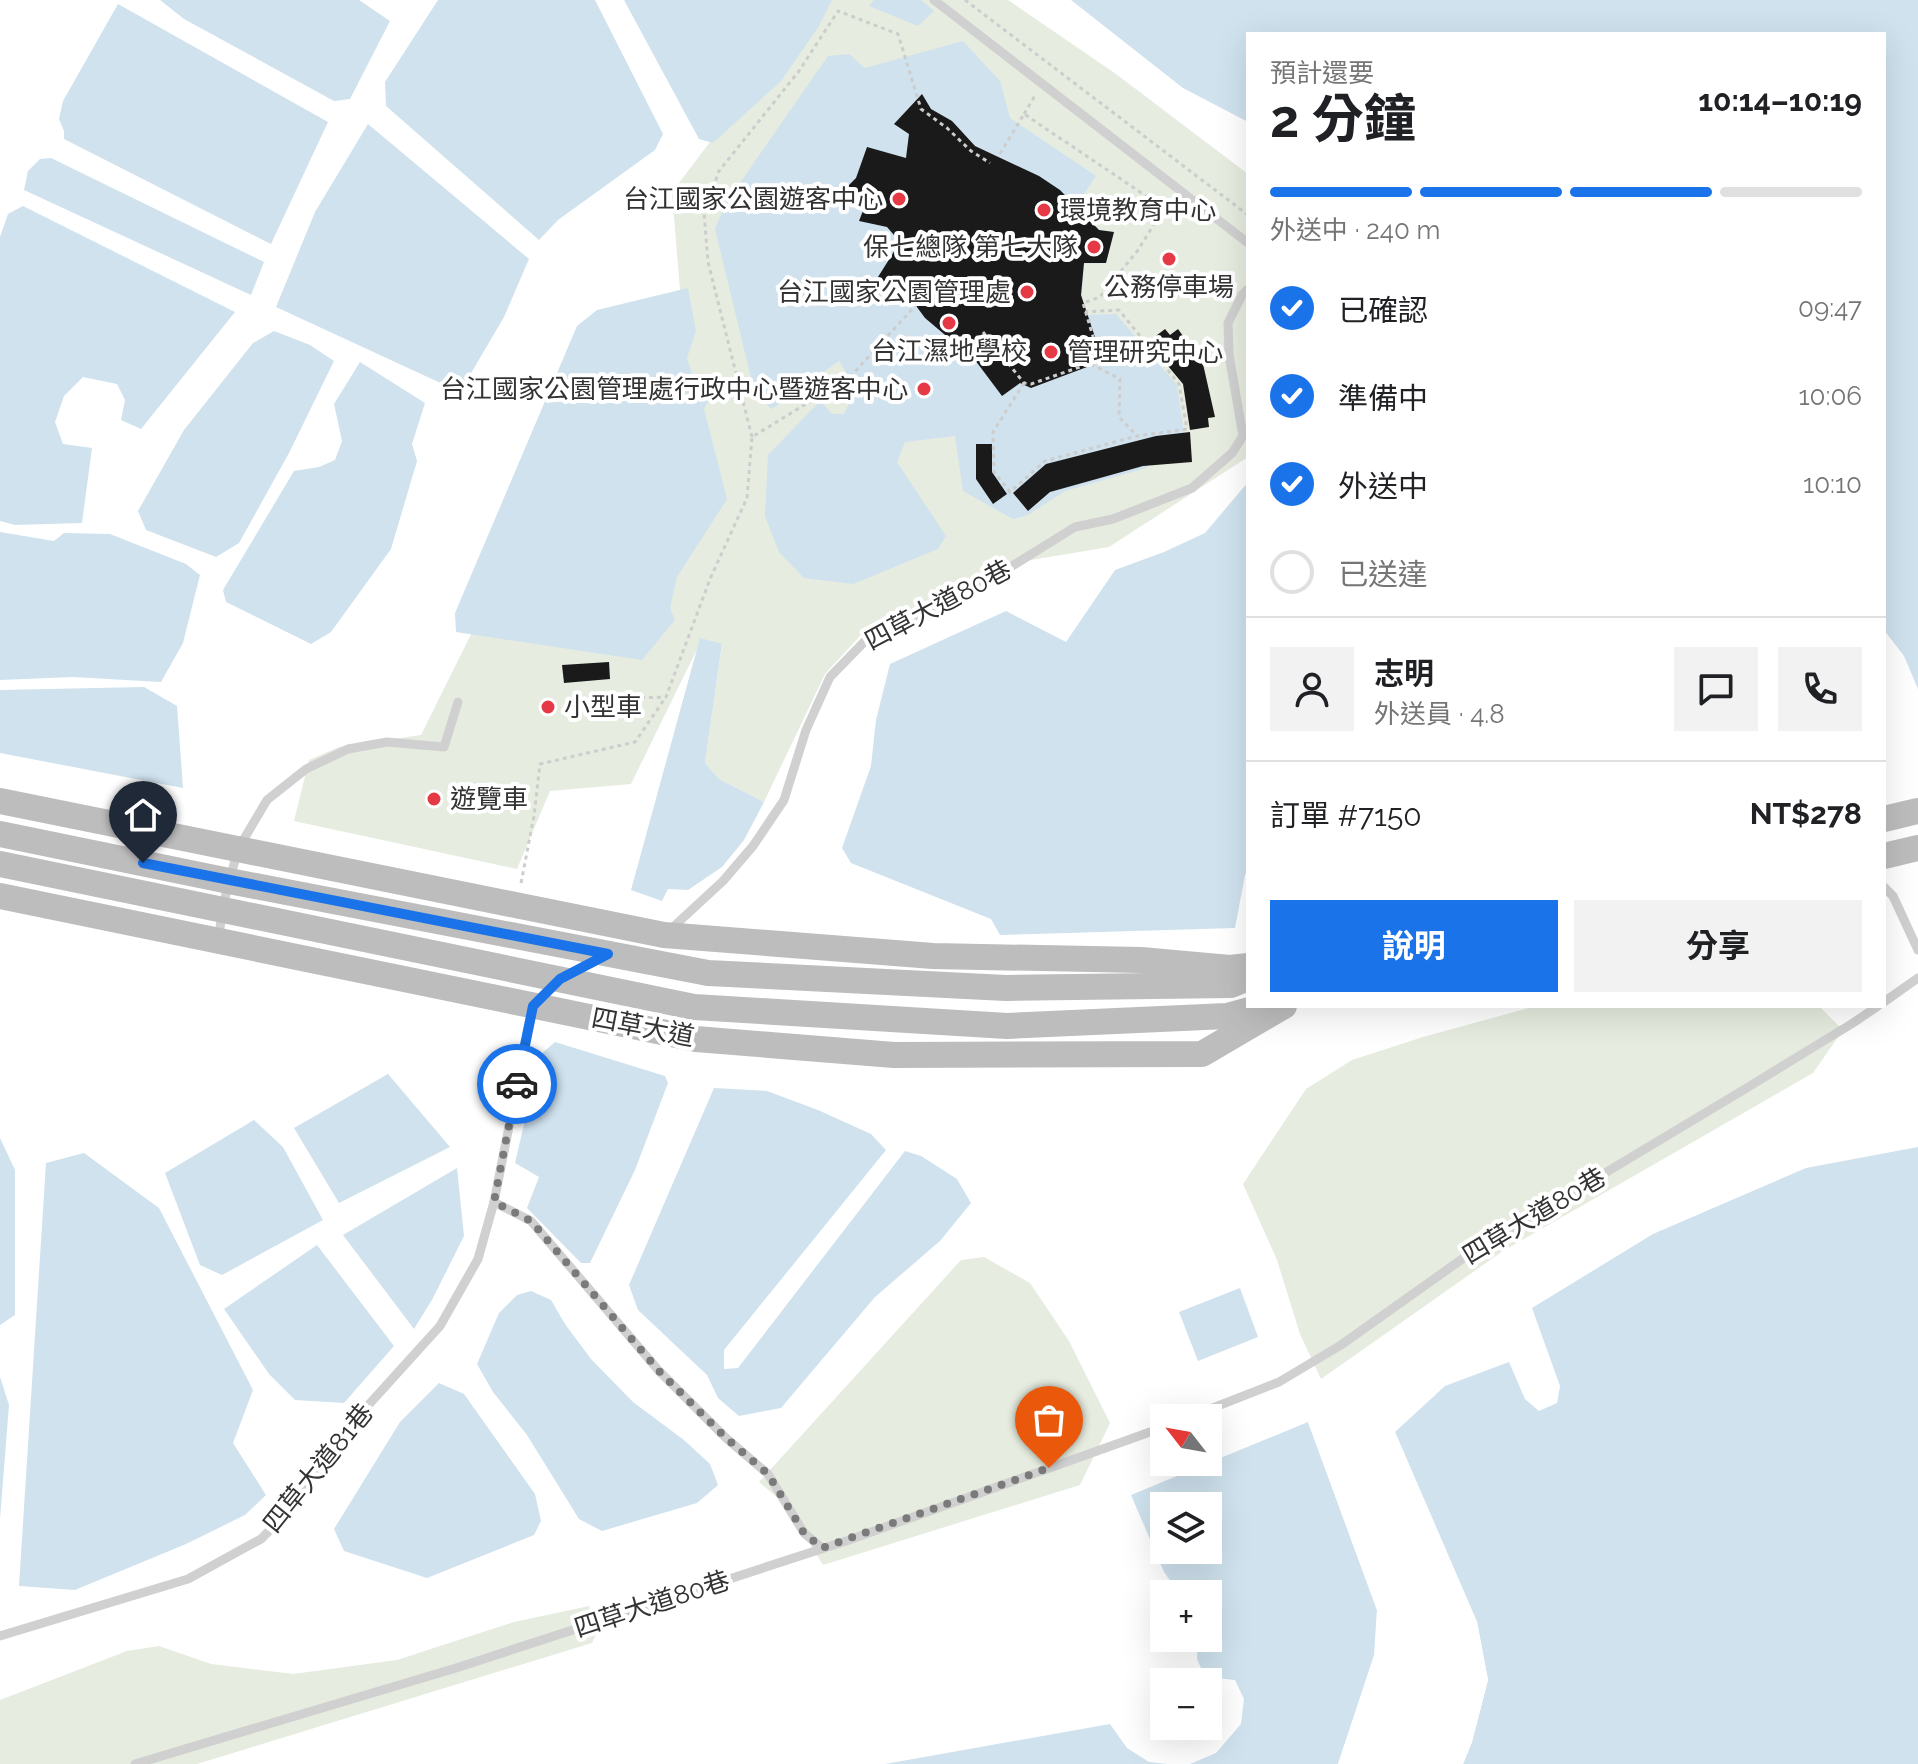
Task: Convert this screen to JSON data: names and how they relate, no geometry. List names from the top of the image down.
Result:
{
  "streets": {
    "street": ["四草大道"],
    "lane": ["四草大道80巷", "四草大道81巷"]
  },
  "crossings": [
    ["四草大道", "四草大道81巷"]
  ],
  "places": [
    "台江國家公園遊客中心",
    "環境教育中心",
    "保七總隊 第七大隊",
    "公務停車場",
    "台江國家公園管理處",
    "台江濕地學校",
    "管理研究中心",
    "台江國家公園管理處行政中心暨遊客中心",
    "小型車",
    "遊覽車"
  ],
  "north": "top left",
  "page": {
    "heading": ["2 分鐘", "預計還要", "10:14–10:19"],
    "panel": [
      "志明",
      "外送員 · 4.8",
      "訂單 #7150",
      "NT$278"
    ],
    "bar": "外送中 · 240 m",
    "list": [
      ["已確認", "09:47"],
      ["準備中", "10:06"],
      ["外送中", "10:10"],
      "已送達"
    ],
    "buttons": ["說明", "分享"],
    "map_buttons": ["+", "−"]
  }
}
